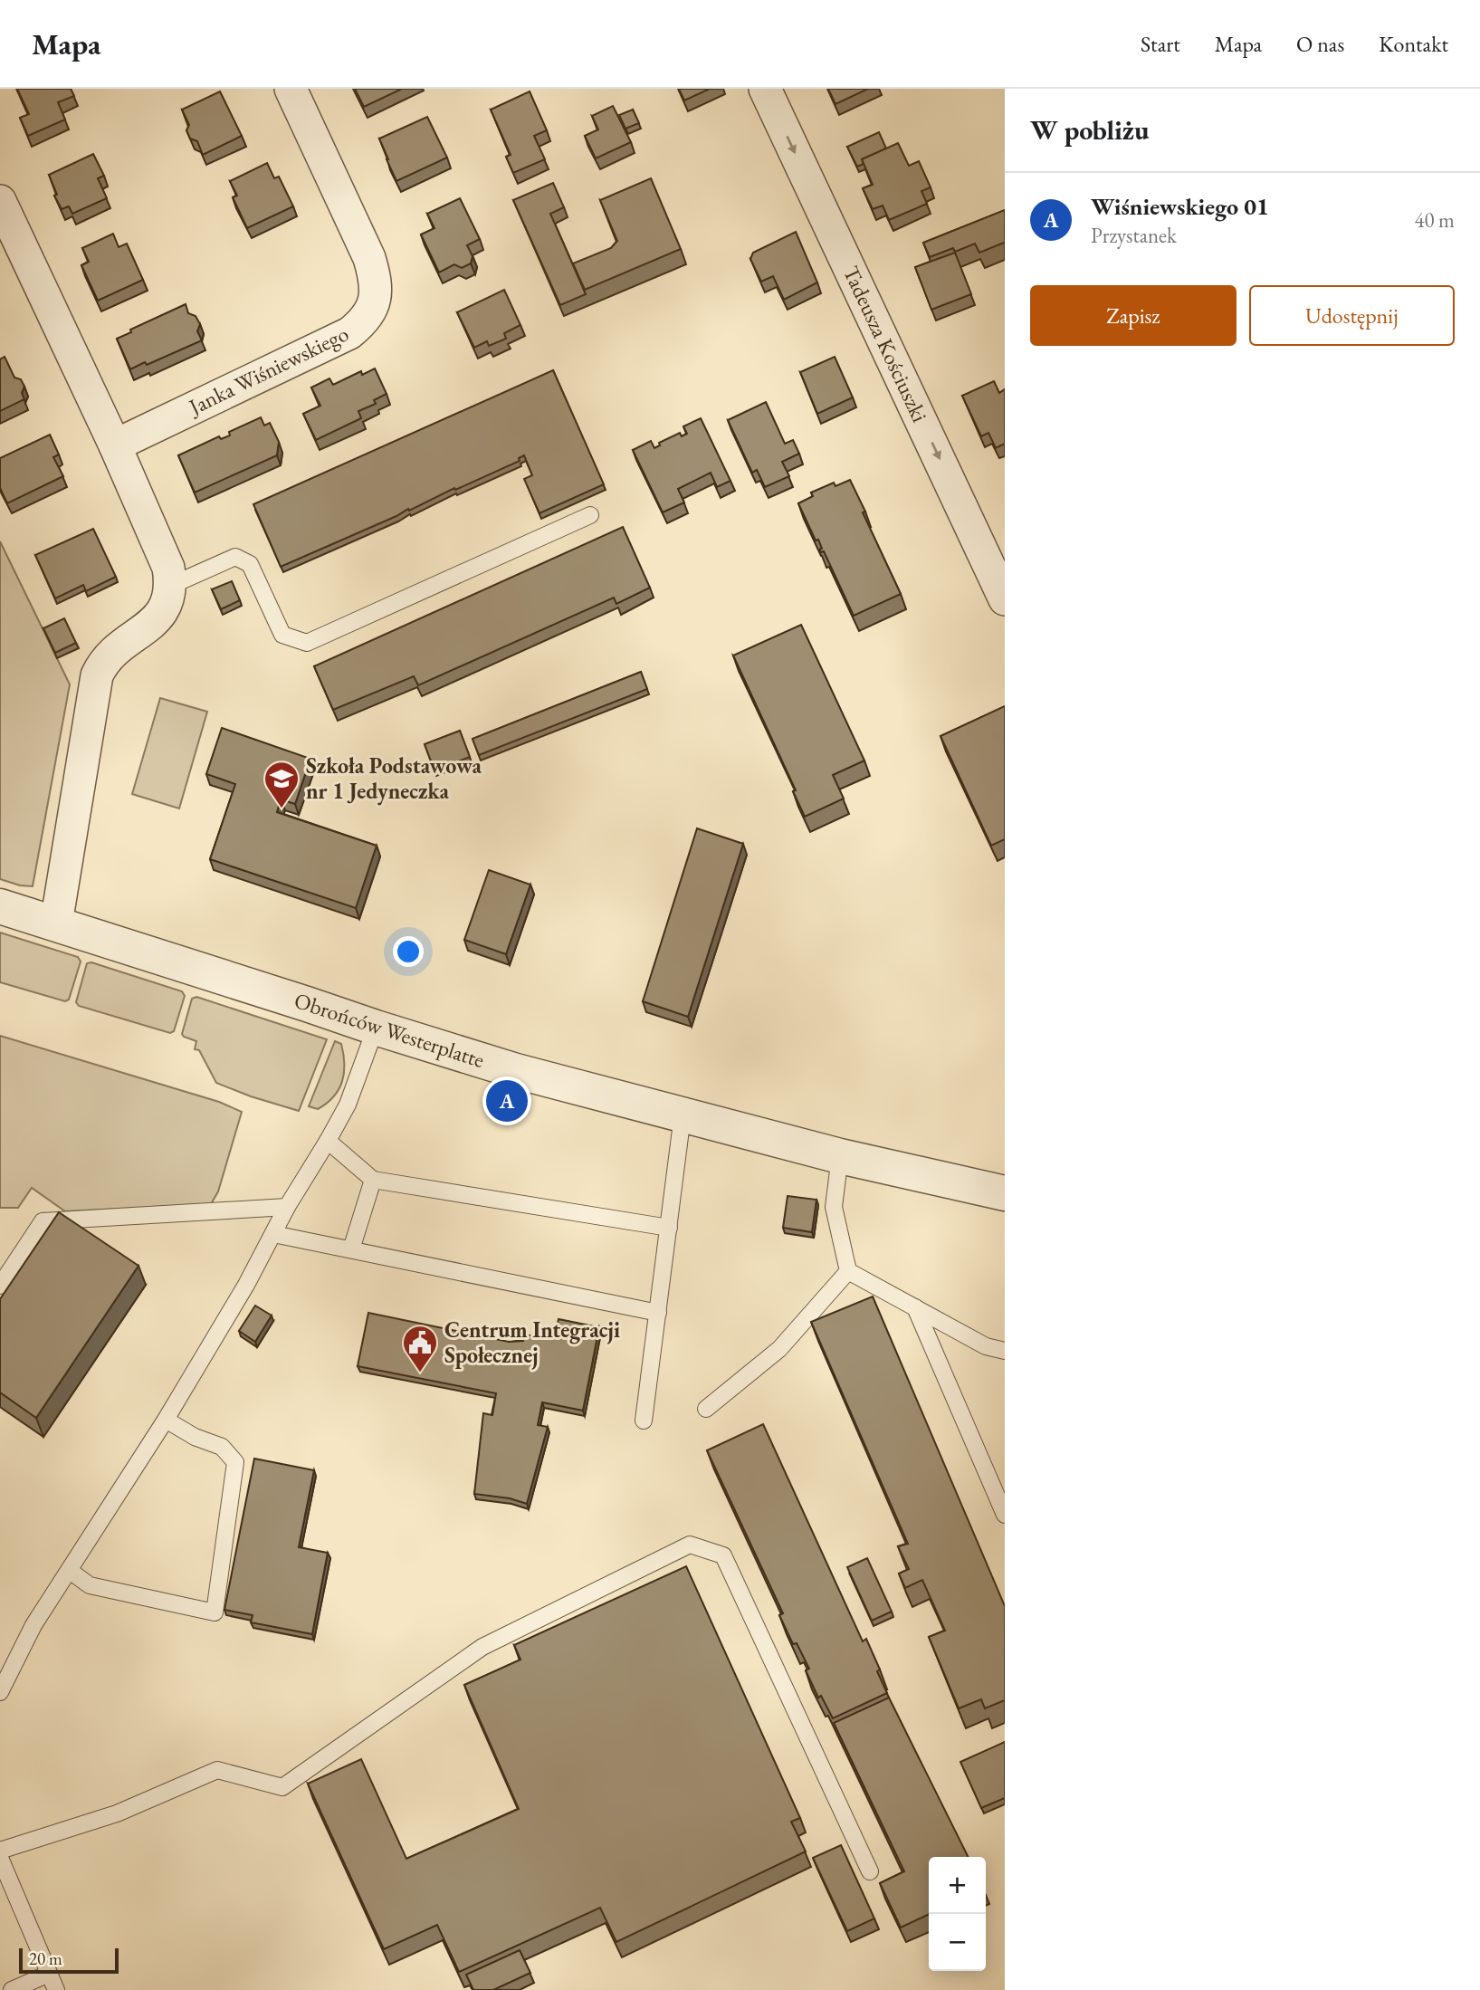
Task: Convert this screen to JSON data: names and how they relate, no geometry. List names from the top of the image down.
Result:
{
  "streets": {
    "street": ["Tadeusza Kościuszki", "Janka Wiśniewskiego", "Obrońców Westerplatte"]
  },
  "one_way": ["Tadeusza Kościuszki"],
  "places": {
    "school or university": ["Szkoła Podstawowa nr 1 Jedyneczka"],
    "public building": ["Centrum Integracji Społecznej"]
  },
  "scale_bar": "20 m",
  "page": {
    "header": "Mapa",
    "nav": [
      "Start",
      "Mapa",
      "O nas",
      "Kontakt"
    ],
    "heading": "W pobliżu",
    "list": [
      {
        "mark": "A",
        "name": "Wiśniewskiego 01",
        "note": "Przystanek",
        "value": "40 m"
      }
    ],
    "buttons": ["Zapisz", "Udostępnij"],
    "pins": "A",
    "map_buttons": ["+", "−"],
    "scale": "20 m"
  }
}
